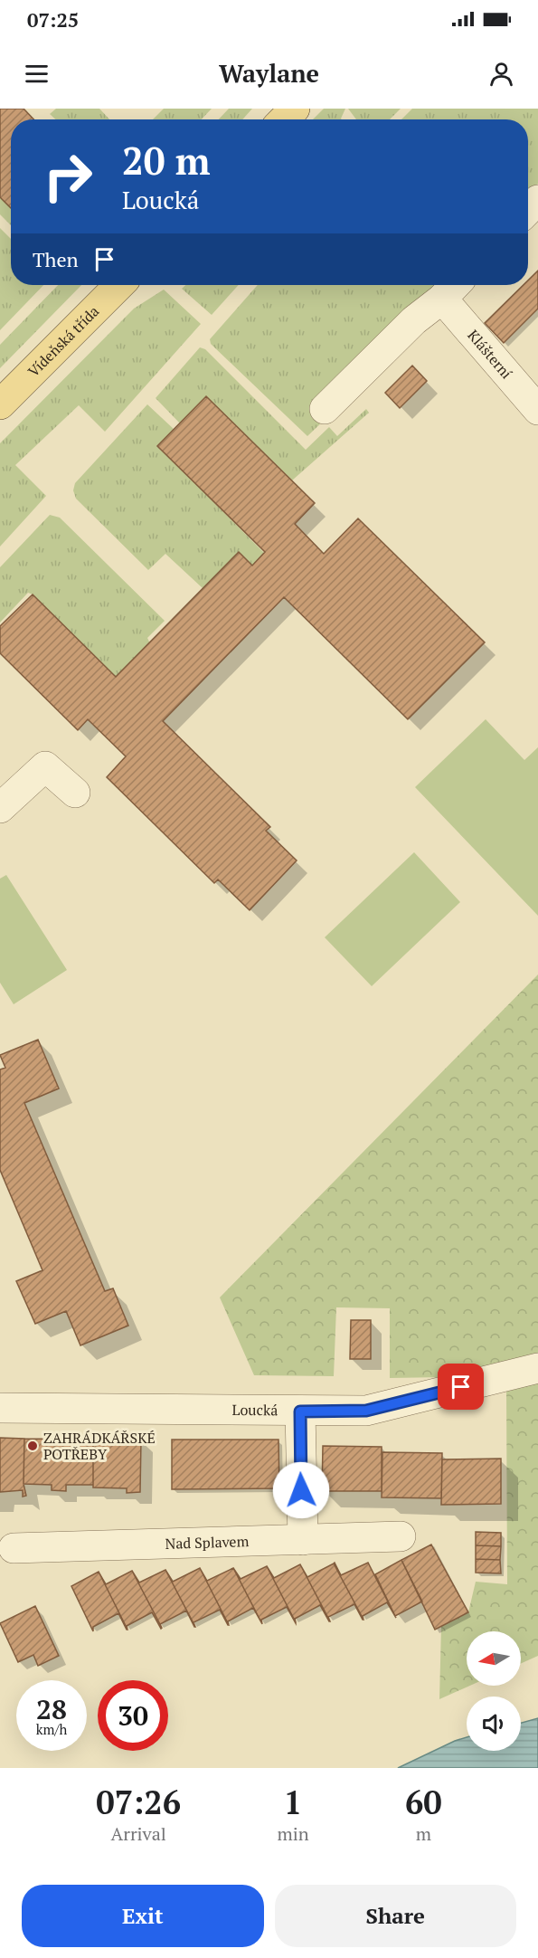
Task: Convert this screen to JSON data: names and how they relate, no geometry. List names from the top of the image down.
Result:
{
  "streets": {
    "main road": ["Vídeňská třída"],
    "street": ["Klášterní", "Loucká", "Nad Splavem"]
  },
  "places": ["ZAHRÁDKÁŘSKÉ POTŘEBY"],
  "north": "left",
  "page": {
    "status": "07:25",
    "header": "Waylane",
    "turn": ["20 m", "Loucká"],
    "then": "Then",
    "speed": "28 km/h",
    "limit": "30",
    "eta": [
      "07:26",
      "Arrival",
      "1",
      "min",
      "60",
      "m"
    ],
    "buttons": ["Exit", "Share"]
  }
}
